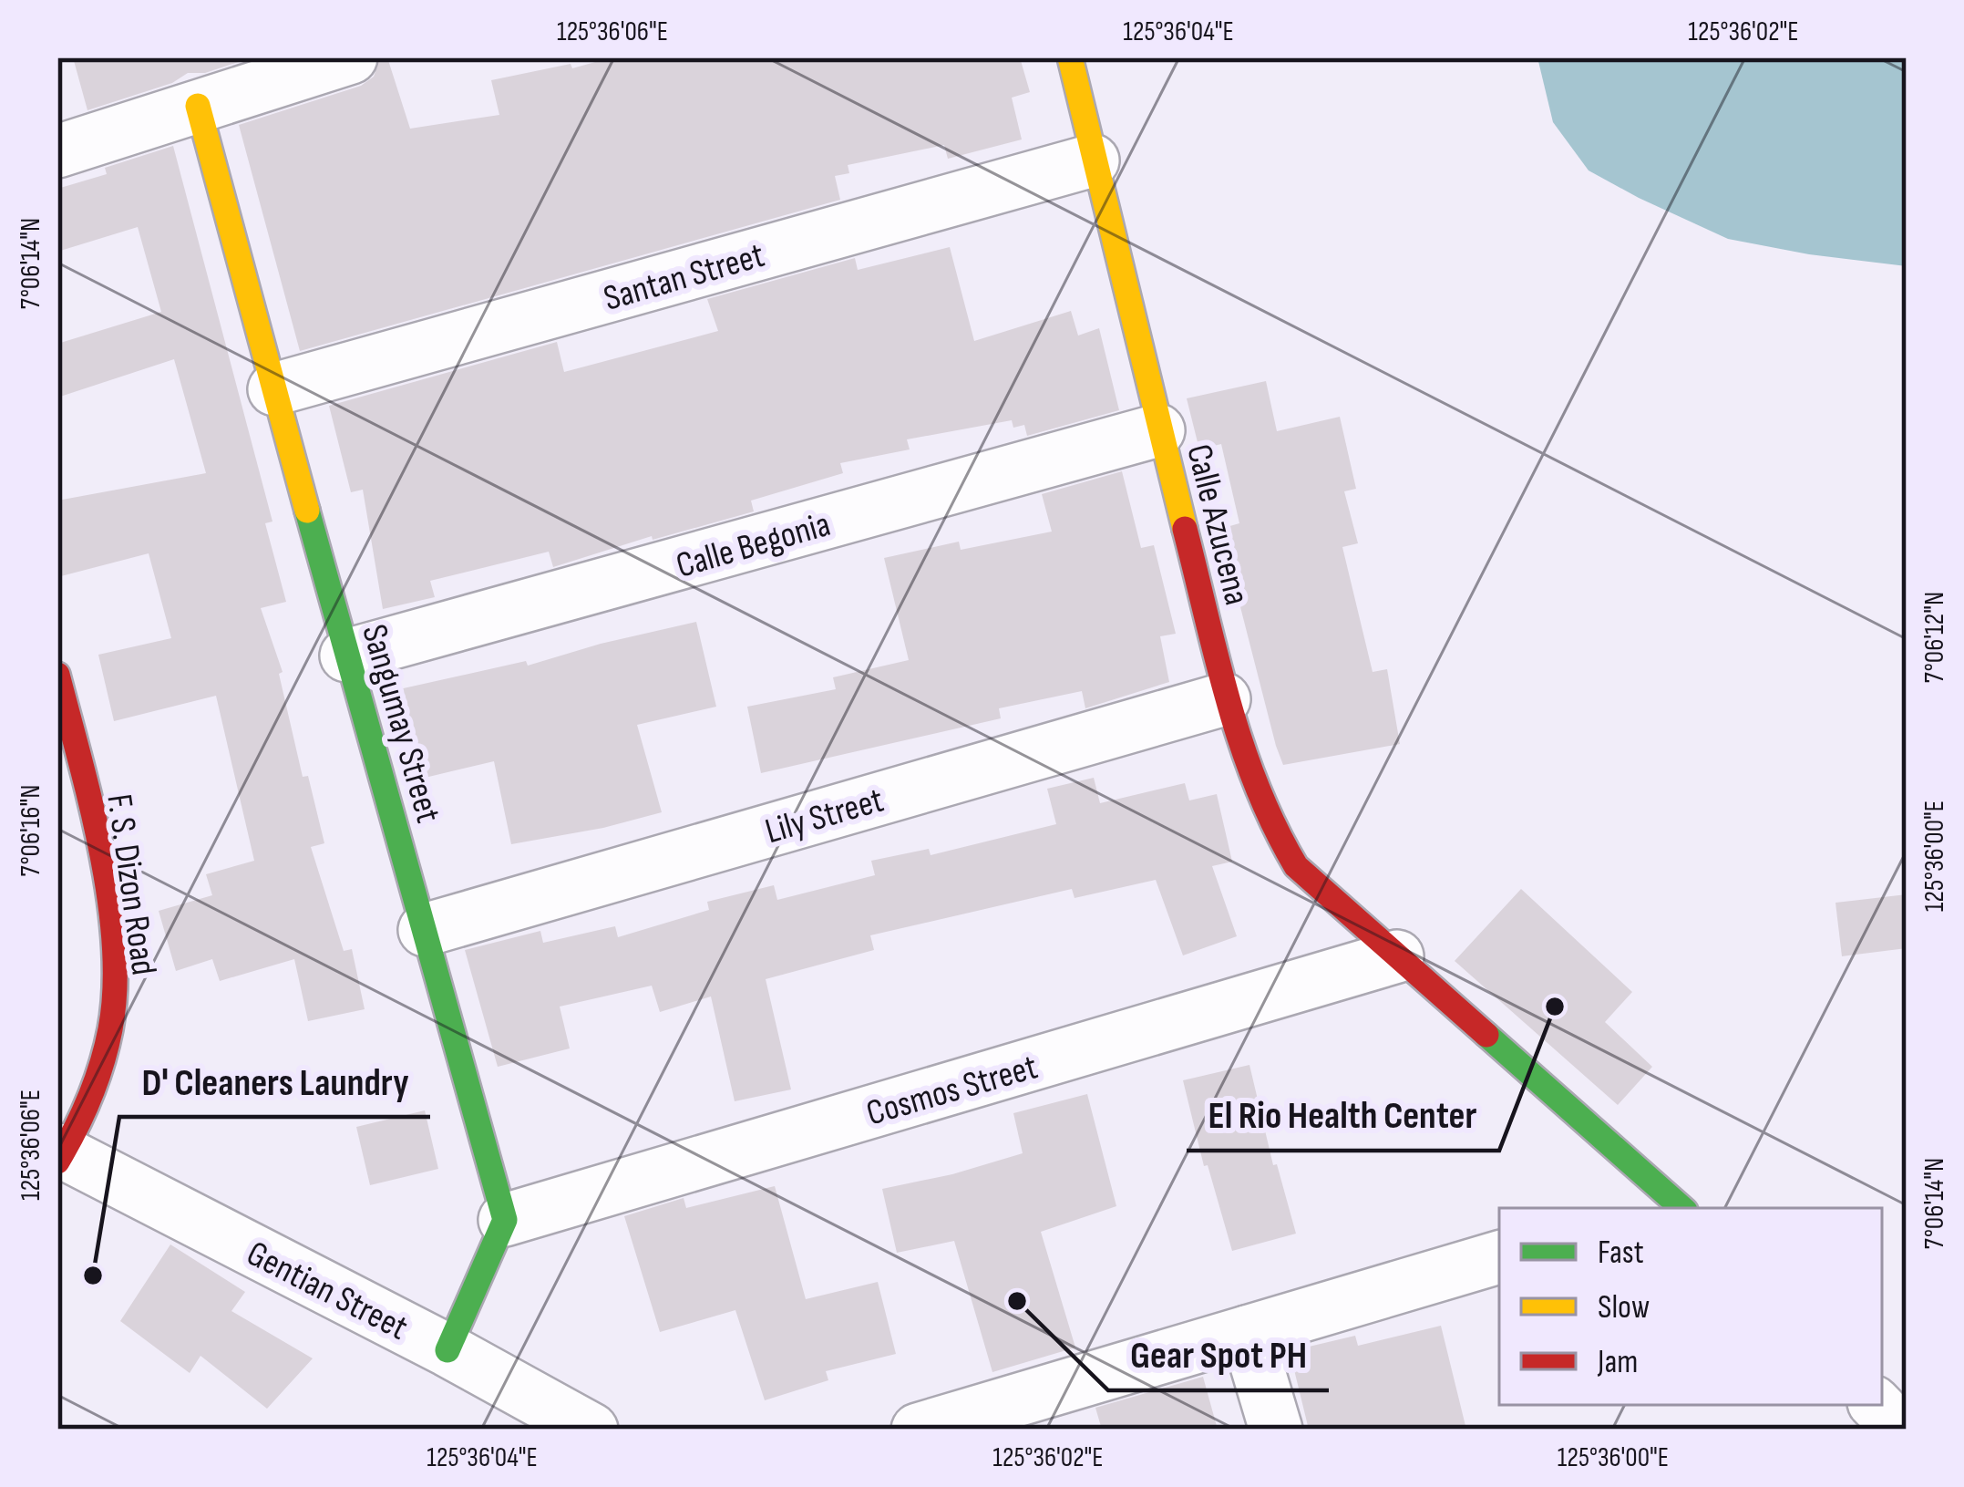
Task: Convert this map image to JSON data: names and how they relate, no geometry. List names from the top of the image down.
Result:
{
  "streets": {
    "street": [
      "Santan Street",
      "Calle Azucena",
      "Calle Begonia",
      "Sangumay Street",
      "Lily Street",
      "F. S. Dizon Road",
      "Cosmos Street",
      "Gentian Street"
    ]
  },
  "crossings": [
    ["Santan Street", "Calle Azucena"],
    ["Santan Street", "Sangumay Street"],
    ["Calle Azucena", "Calle Begonia"],
    ["Calle Azucena", "Lily Street"],
    ["Calle Azucena", "Cosmos Street"],
    ["Calle Begonia", "Sangumay Street"],
    ["Sangumay Street", "Lily Street"],
    ["Sangumay Street", "Cosmos Street"],
    ["F. S. Dizon Road", "Gentian Street"]
  ],
  "places": ["El Rio Health Center", "D' Cleaners Laundry", "Gear Spot PH"],
  "legend": ["Fast", "Slow", "Jam"],
  "coordinates": [
    "125°36'06\"E",
    "125°36'04\"E",
    "125°36'02\"E",
    "7°06'14\"N",
    "7°06'12\"N",
    "7°06'16\"N",
    "125°36'00\"E"
  ]
}
